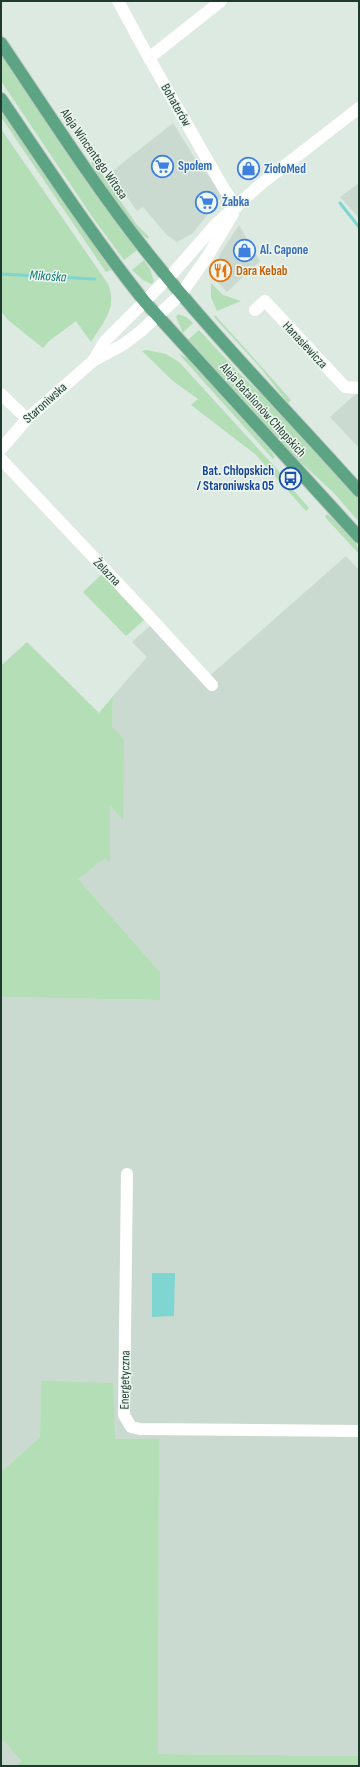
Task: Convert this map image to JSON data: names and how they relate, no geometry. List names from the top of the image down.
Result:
{
  "streets": {
    "main road": ["Aleja Wincentego Witosa", "Aleja Batalionów Chłopskich"],
    "street": [
      "Bohaterów",
      "Hanasiewicza",
      "Staroniwska",
      "Żelazna",
      "Energetyczna"
    ]
  },
  "crossings": [
    ["Bohaterów", "Staroniwska"],
    ["Aleja Wincentego Witosa", "Staroniwska"],
    ["Aleja Wincentego Witosa", "Aleja Batalionów Chłopskich"],
    ["Staroniwska", "Aleja Batalionów Chłopskich"]
  ],
  "water": ["Mikośka"],
  "places": {
    "supermarket": ["Społem", "Żabka"],
    "shop": ["ZiołoMed", "Al. Capone"],
    "restaurant": ["Dara Kebab"],
    "bus stop": ["Bat. Chłopskich / Staroniwska 05"]
  }
}
